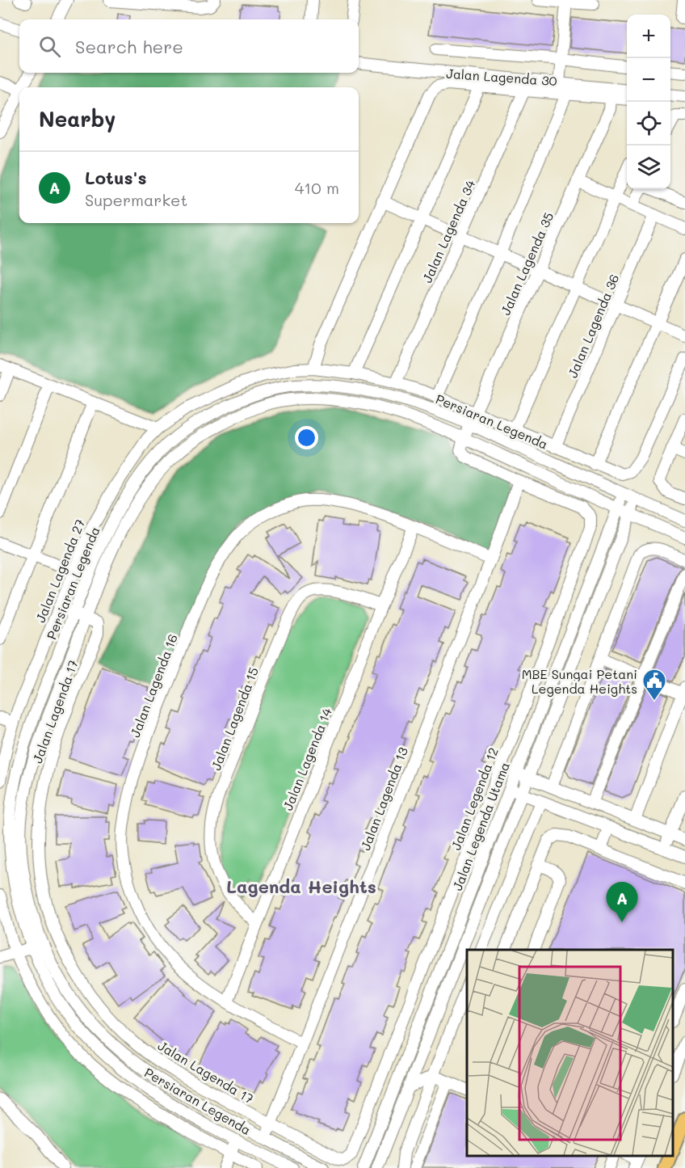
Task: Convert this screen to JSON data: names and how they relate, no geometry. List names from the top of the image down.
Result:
{
  "streets": {
    "street": [
      "Jalan Lagenda 30",
      "Jalan Lagenda 34",
      "Jalan Lagenda 35",
      "Jalan Lagenda 36",
      "Persiaran Legenda",
      "Jalan Lagenda 27",
      "Jalan Lagenda 16",
      "Jalan Lagenda 17",
      "Jalan Lagenda 15",
      "Jalan Lagenda 14",
      "Jalan Lagenda 13",
      "Jalan Legenda 12",
      "Jalan Legenda Utama"
    ]
  },
  "crossings": [
    ["Jalan Lagenda 30", "Jalan Lagenda 34"],
    ["Jalan Lagenda 30", "Jalan Lagenda 35"],
    ["Jalan Lagenda 30", "Jalan Lagenda 27"],
    ["Jalan Lagenda 34", "Jalan Lagenda 27"],
    ["Jalan Lagenda 35", "Persiaran Legenda"],
    ["Jalan Lagenda 35", "Jalan Lagenda 27"],
    ["Jalan Lagenda 35", "Jalan Legenda 12"],
    ["Jalan Lagenda 36", "Jalan Lagenda 27"],
    ["Persiaran Legenda", "Jalan Lagenda 17"],
    ["Persiaran Legenda", "Jalan Lagenda 13"],
    ["Persiaran Legenda", "Jalan Legenda 12"],
    ["Persiaran Legenda", "Jalan Legenda Utama"],
    ["Jalan Lagenda 16", "Jalan Lagenda 14"],
    ["Jalan Lagenda 16", "Jalan Lagenda 13"],
    ["Jalan Lagenda 17", "Jalan Lagenda 13"],
    ["Jalan Lagenda 17", "Jalan Legenda 12"],
    ["Jalan Lagenda 15", "Jalan Lagenda 14"],
    ["Jalan Lagenda 13", "Jalan Legenda 12"]
  ],
  "districts": ["Lagenda Heights"],
  "places": {
    "public building": ["MBE Sungai Petani Legenda Heights"]
  },
  "page": {
    "map_buttons": ["+", "−"],
    "search": "Search here",
    "heading": "Nearby",
    "list": [
      {
        "mark": "A",
        "name": "Lotus's",
        "note": "Supermarket",
        "value": "410 m"
      }
    ],
    "pins": "A"
  }
}
